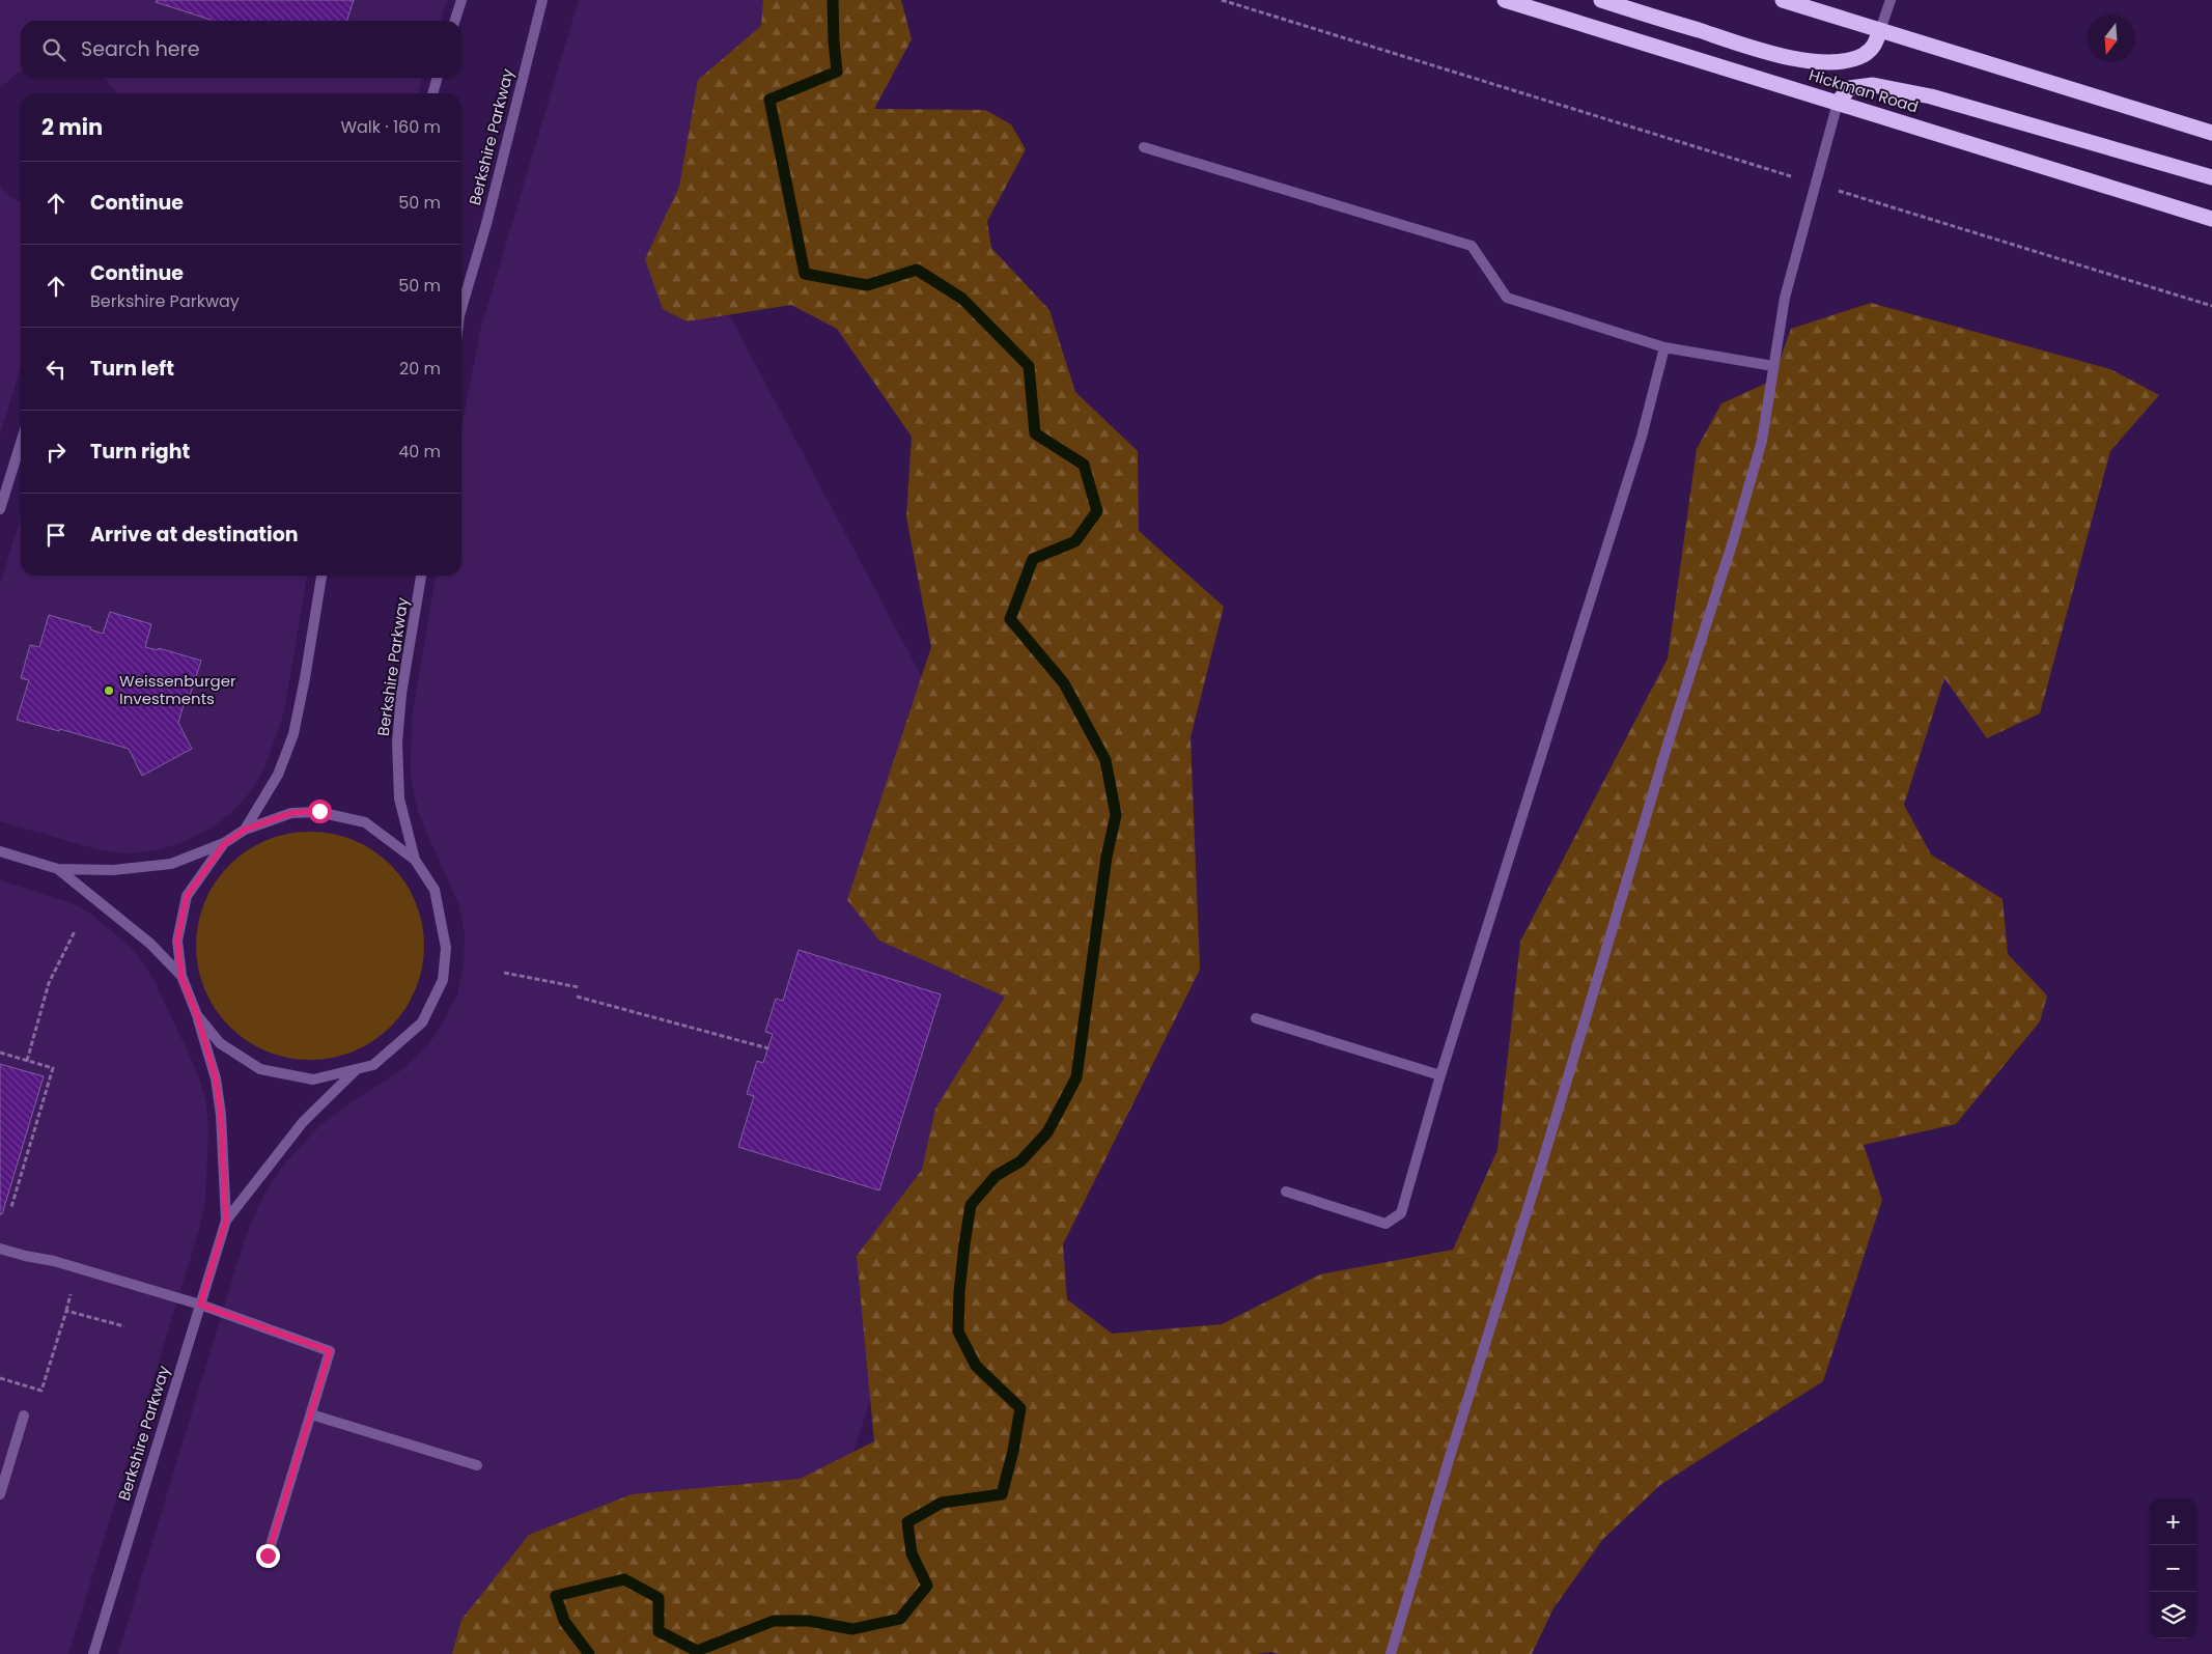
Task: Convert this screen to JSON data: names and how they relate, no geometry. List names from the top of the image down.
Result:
{
  "streets": {
    "highway": ["Hickman Road"],
    "street": ["Berkshire Parkway"]
  },
  "places": ["Weissenburger Investments"],
  "north": "bottom",
  "page": {
    "search": "Search here",
    "heading": ["2 min", "Walk · 160 m"],
    "list": [
      ["Continue", "50 m"],
      ["Continue", "Berkshire Parkway", "50 m"],
      ["Turn left", "20 m"],
      ["Turn right", "40 m"],
      "Arrive at destination"
    ],
    "map_buttons": ["+", "−"]
  }
}
